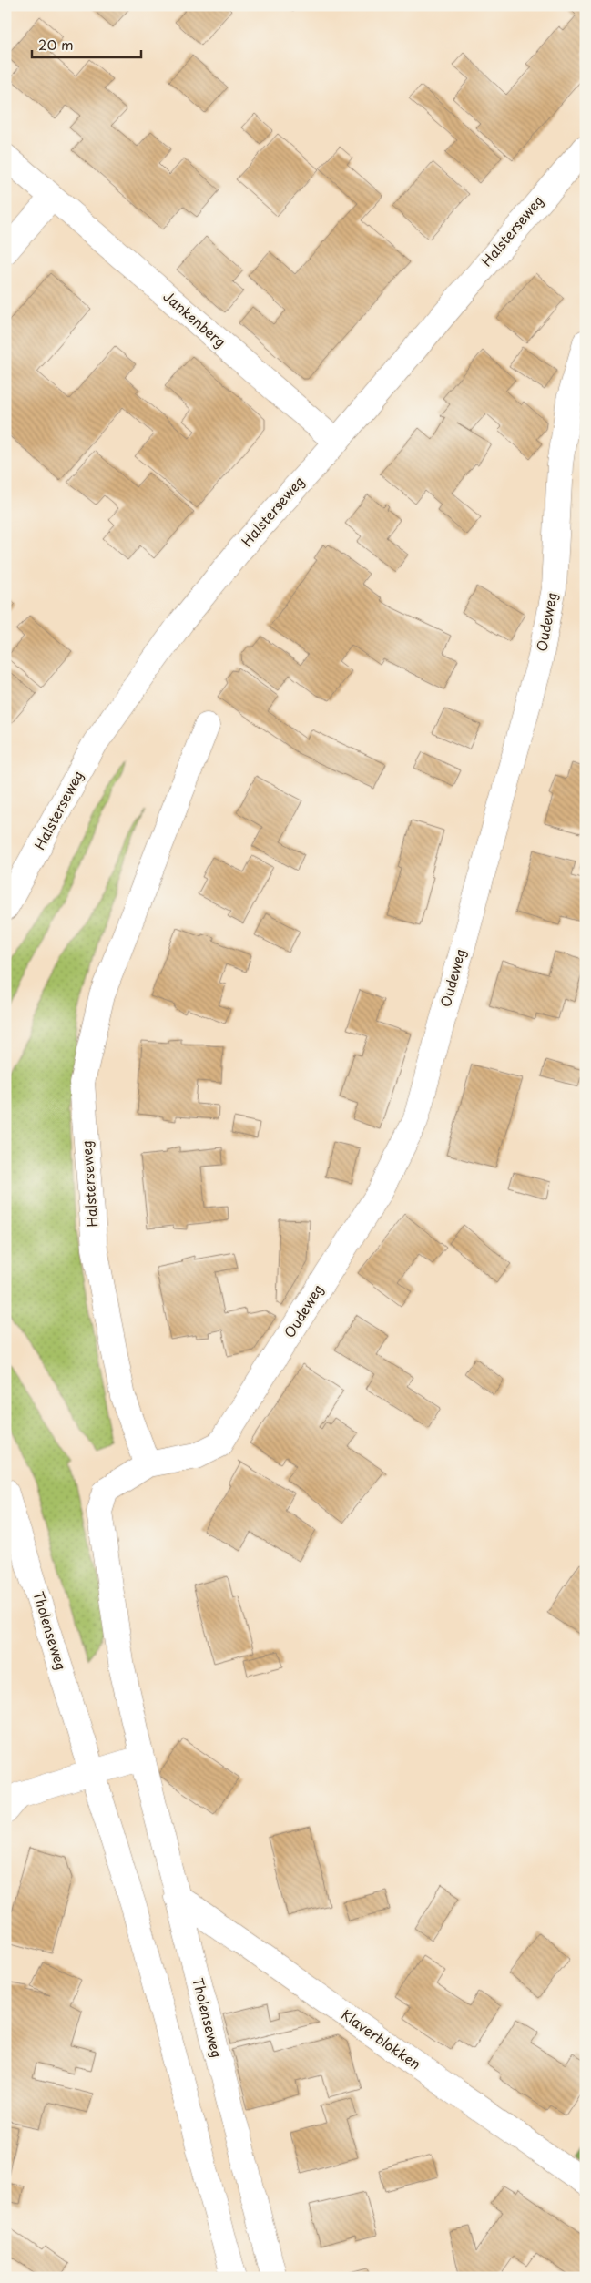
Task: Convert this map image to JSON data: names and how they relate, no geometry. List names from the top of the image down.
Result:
{
  "streets": {
    "street": [
      "Halsterseweg",
      "Jankenberg",
      "Oudeweg",
      "Tholenseweg",
      "Klaverblokken"
    ]
  },
  "crossings": [
    ["Halsterseweg", "Jankenberg"],
    ["Halsterseweg", "Oudeweg"],
    ["Oudeweg", "Tholenseweg"],
    ["Tholenseweg", "Klaverblokken"]
  ],
  "scale_bar": "20 m"
}
